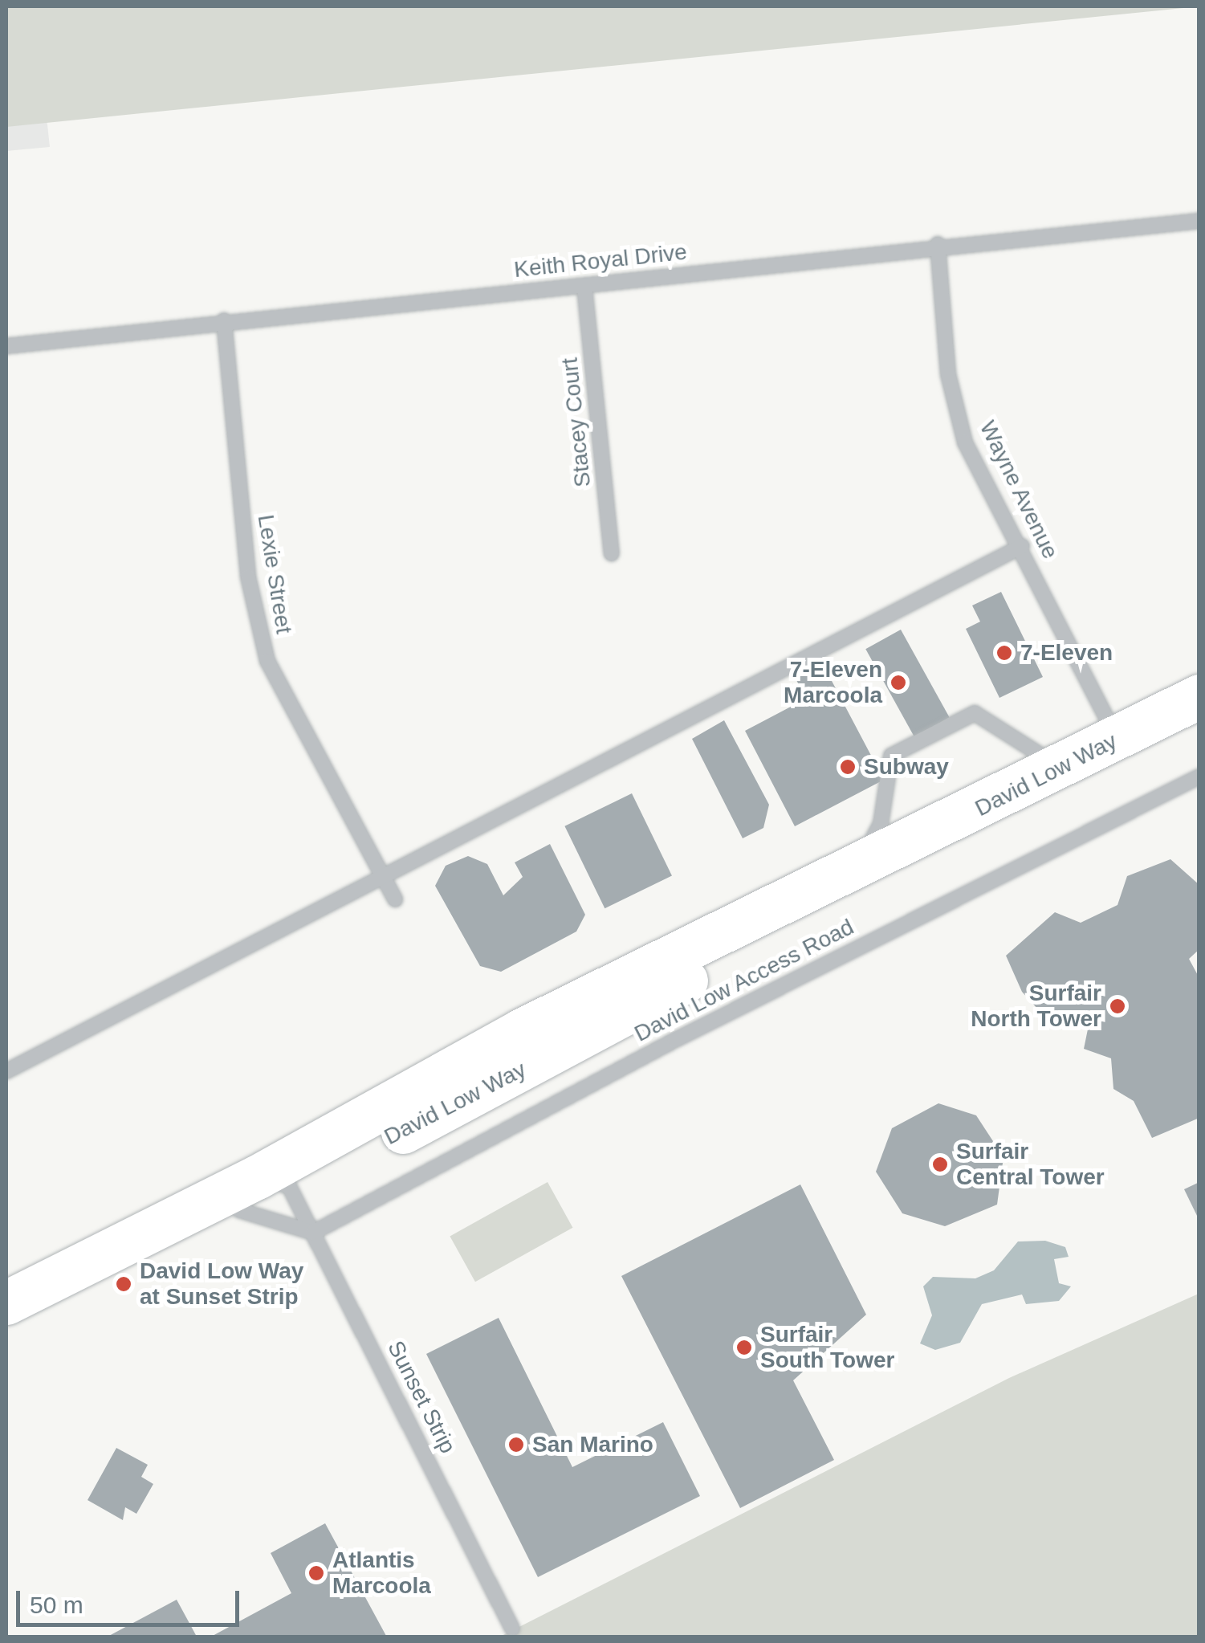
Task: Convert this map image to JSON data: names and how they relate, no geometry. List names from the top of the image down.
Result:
{
  "streets": {
    "main road": ["David Low Way"],
    "street": [
      "Keith Royal Drive",
      "Stacey Court",
      "Wayne Avenue",
      "Lexie Street",
      "David Low Access Road",
      "Sunset Strip"
    ]
  },
  "crossings": [
    ["Keith Royal Drive", "Stacey Court"],
    ["Keith Royal Drive", "Wayne Avenue"],
    ["Keith Royal Drive", "Lexie Street"],
    ["Wayne Avenue", "David Low Way"],
    ["David Low Way", "Sunset Strip"],
    ["David Low Access Road", "Sunset Strip"]
  ],
  "places": [
    "7-Eleven",
    "7-Eleven Marcoola",
    "Subway",
    "Surfair North Tower",
    "Surfair Central Tower",
    "David Low Way at Sunset Strip",
    "Surfair South Tower",
    "San Marino",
    "Atlantis Marcoola"
  ],
  "scale_bar": "50 m"
}
